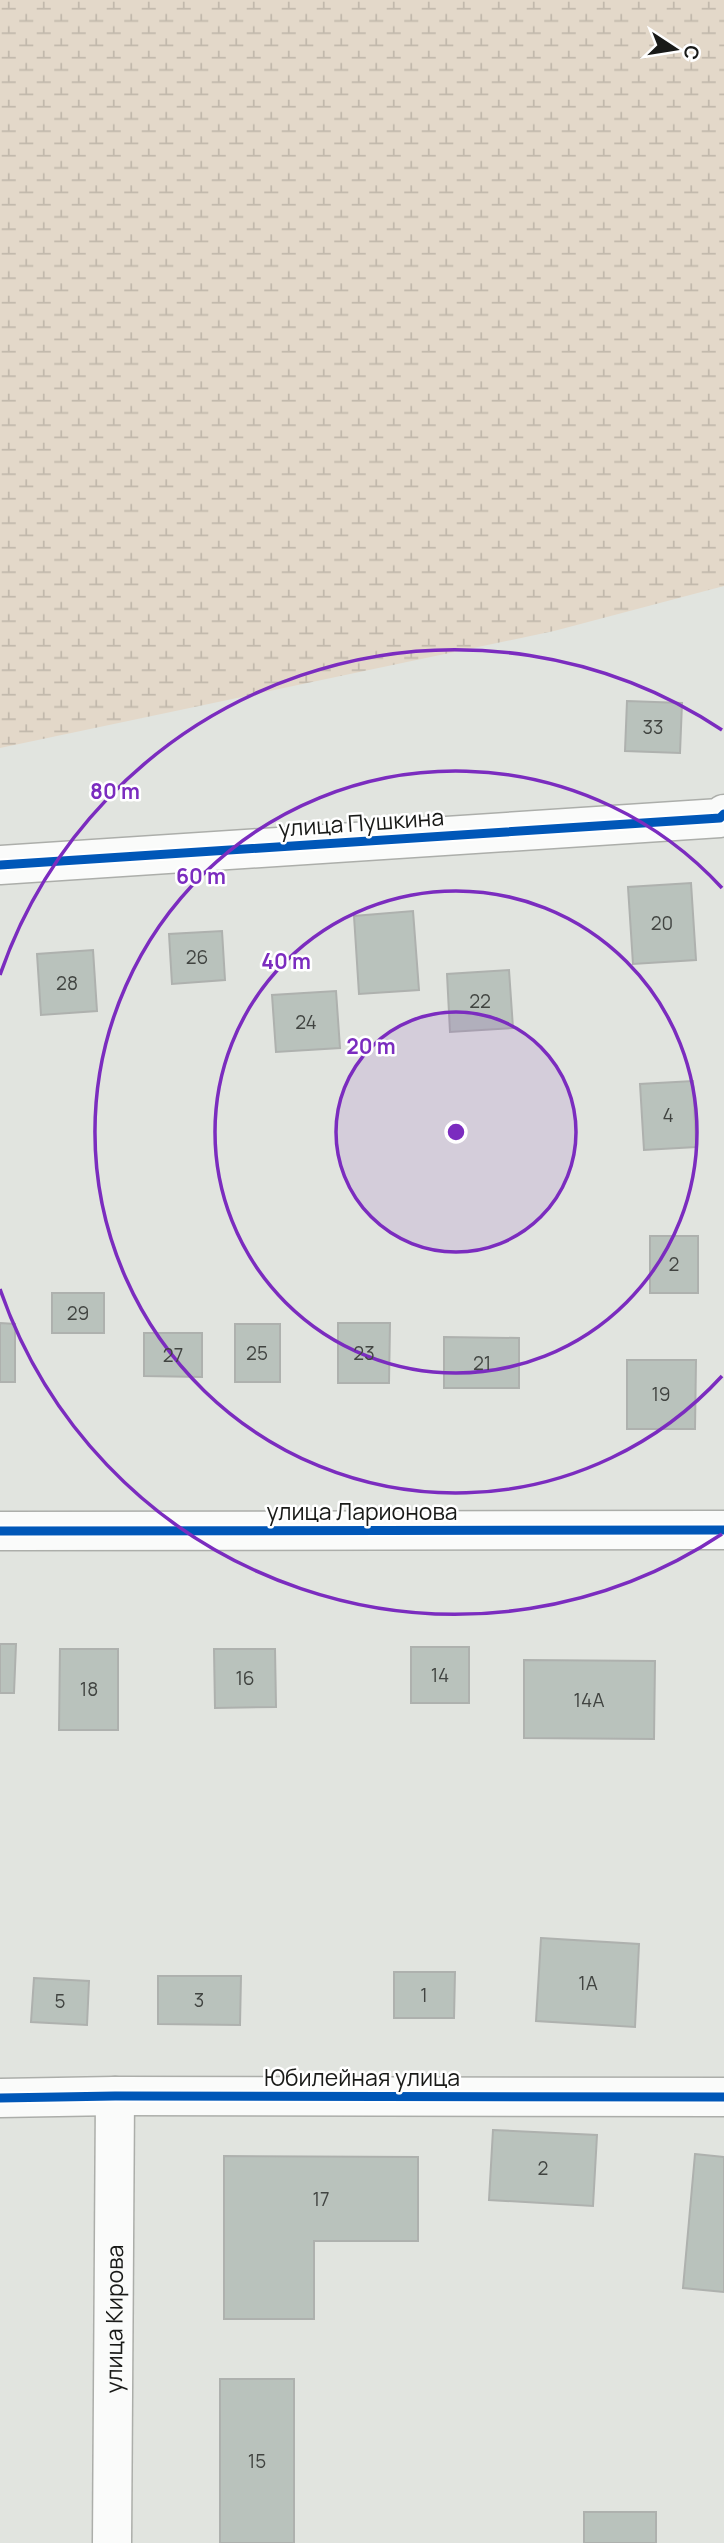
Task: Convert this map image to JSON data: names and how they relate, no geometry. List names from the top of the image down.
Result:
{
  "streets": {
    "street": [
      "улица Пушкина",
      "улица Ларионова",
      "Юбилейная улица",
      "улица Кирова"
    ]
  },
  "crossings": [
    ["Юбилейная улица", "улица Кирова"]
  ],
  "house_numbers": [
    "33",
    "20",
    "26",
    "28",
    "22",
    "24",
    "4",
    "2",
    "29",
    "25",
    "23",
    "27",
    "21",
    "19",
    "14",
    "16",
    "18",
    "14А",
    "1А",
    "1",
    "3",
    "5",
    "2",
    "17",
    "15"
  ],
  "north": "right",
  "rings": [
    "80 m",
    "60 m",
    "40 m",
    "20 m"
  ]
}
